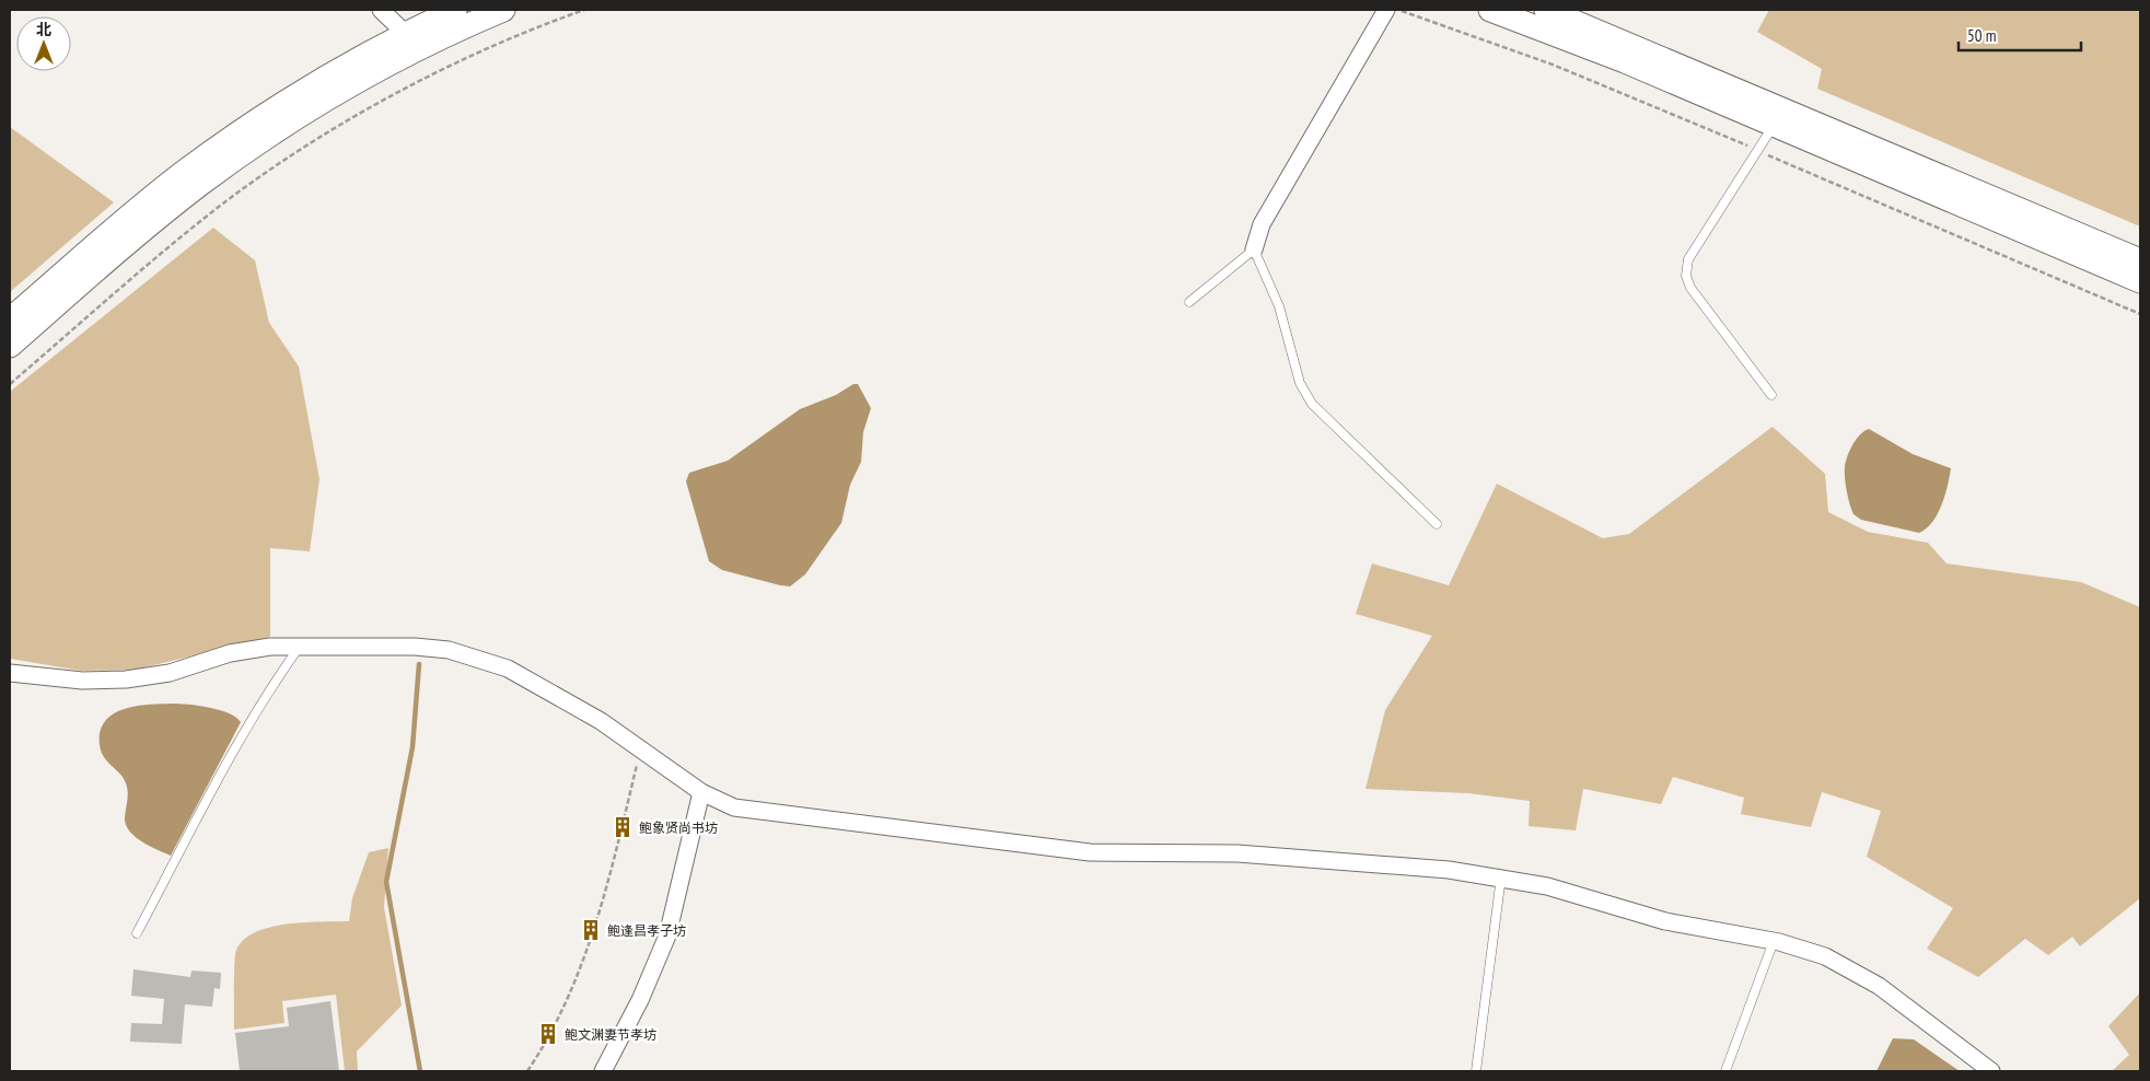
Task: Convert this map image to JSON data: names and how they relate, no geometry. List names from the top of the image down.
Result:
{
  "places": {
    "building": ["鲍象贤尚书坊", "鲍逢昌孝子坊", "鲍文渊妻节孝坊"]
  },
  "scale_bar": "50 m",
  "north": "top"
}
